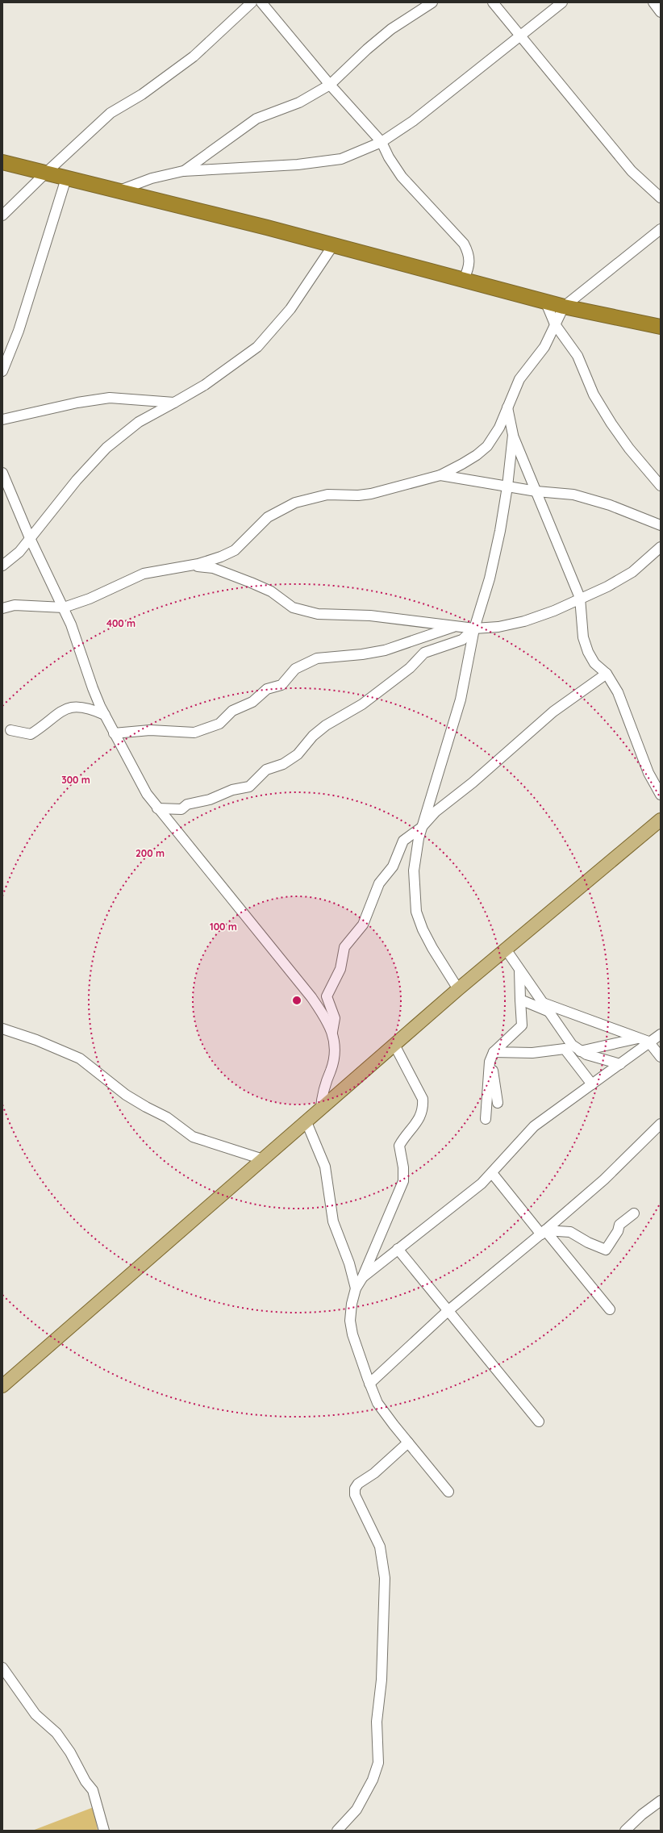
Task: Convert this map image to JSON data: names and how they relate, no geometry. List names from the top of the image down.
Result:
{
  "rings": [
    "400 m",
    "300 m",
    "200 m",
    "100 m"
  ]
}
